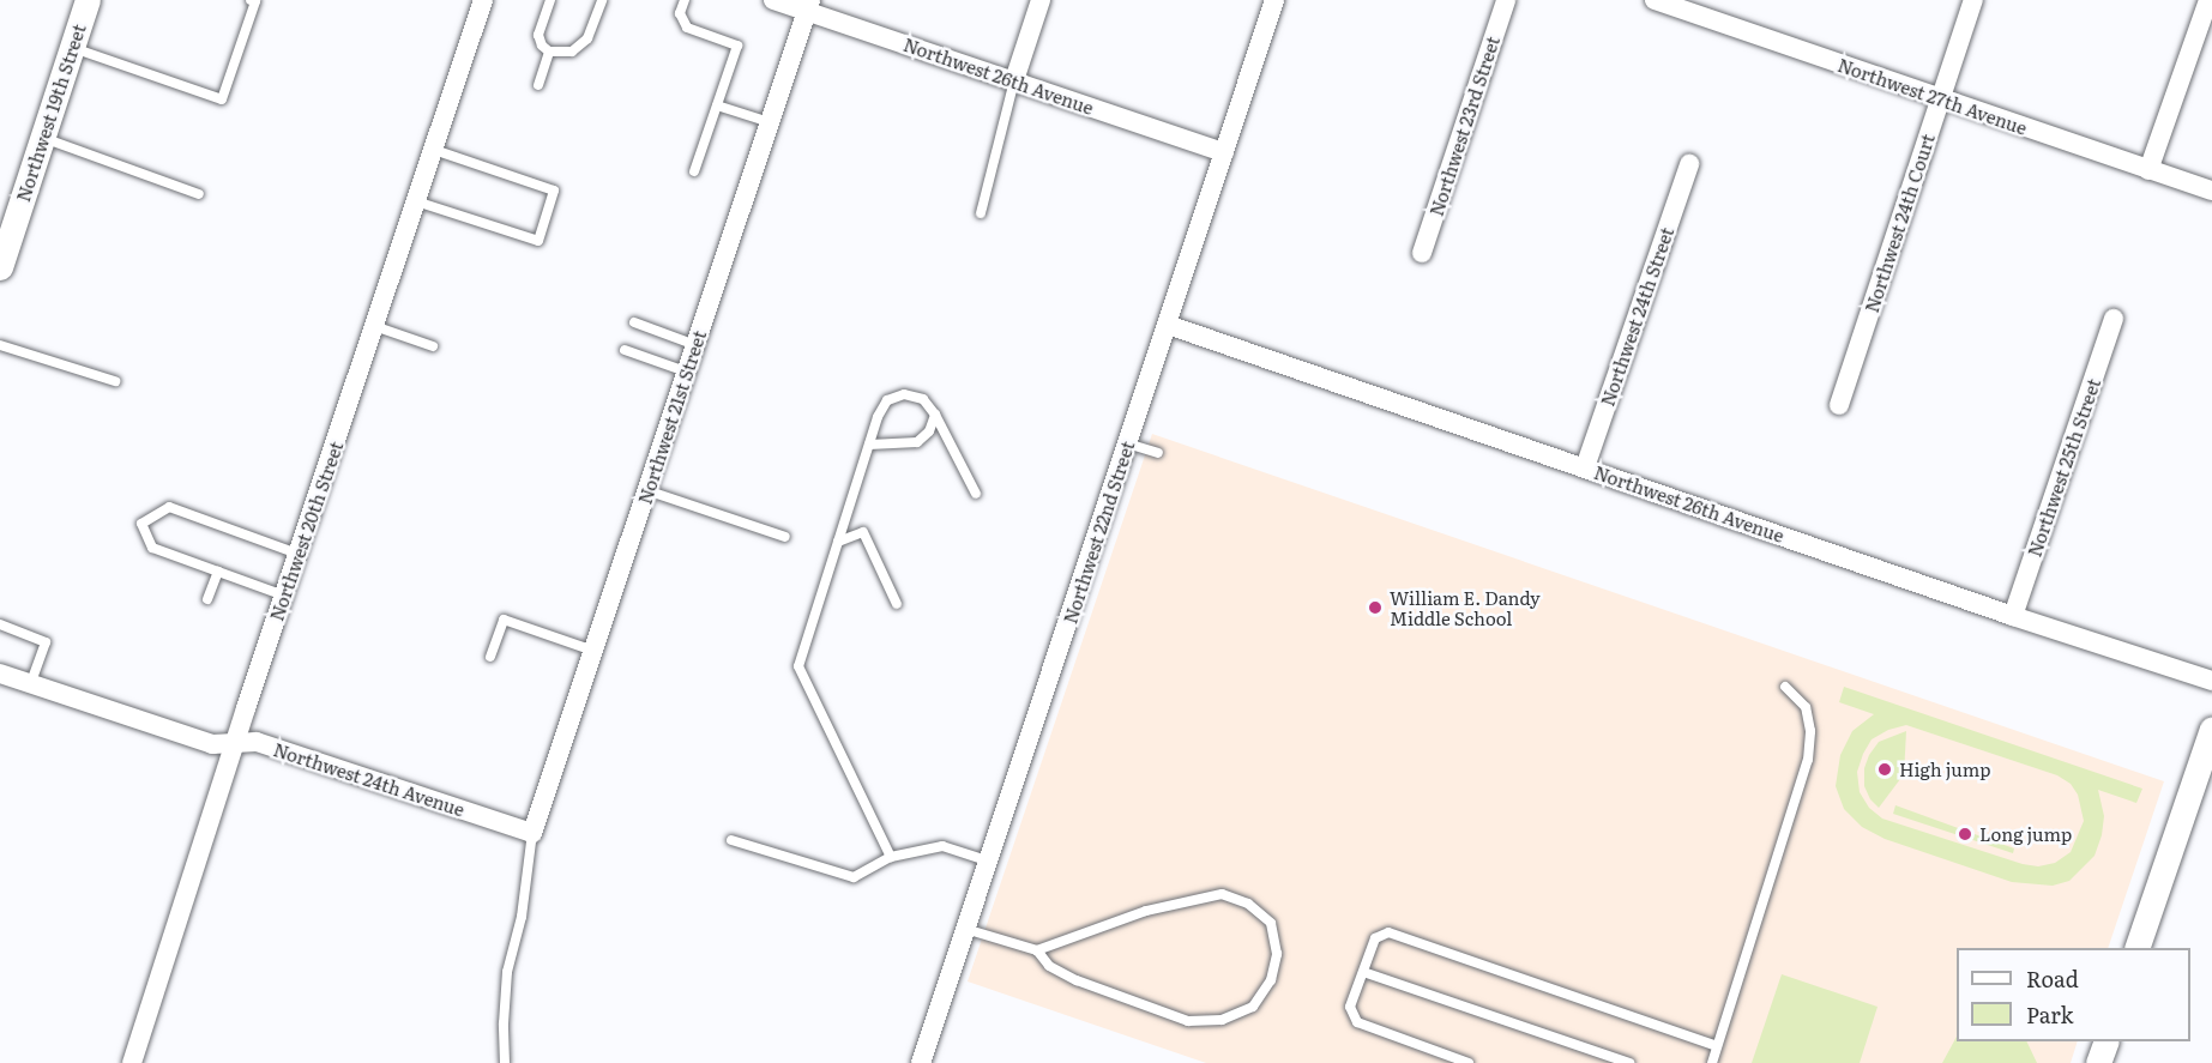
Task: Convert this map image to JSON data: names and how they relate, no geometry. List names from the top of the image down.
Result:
{
  "streets": {
    "street": [
      "Northwest 26th Avenue",
      "Northwest 27th Avenue",
      "Northwest 19th Street",
      "Northwest 23rd Street",
      "Northwest 24th Court",
      "Northwest 24th Street",
      "Northwest 21st Street",
      "Northwest 25th Street",
      "Northwest 20th Street",
      "Northwest 22nd Street",
      "Northwest 24th Avenue"
    ]
  },
  "crossings": [
    ["Northwest 26th Avenue", "Northwest 24th Street"],
    ["Northwest 26th Avenue", "Northwest 21st Street"],
    ["Northwest 26th Avenue", "Northwest 25th Street"],
    ["Northwest 26th Avenue", "Northwest 22nd Street"],
    ["Northwest 27th Avenue", "Northwest 24th Court"],
    ["Northwest 21st Street", "Northwest 24th Avenue"],
    ["Northwest 20th Street", "Northwest 24th Avenue"]
  ],
  "places": ["William E. Dandy Middle School", "High jump", "Long jump"],
  "legend": ["Road", "Park"]
}
